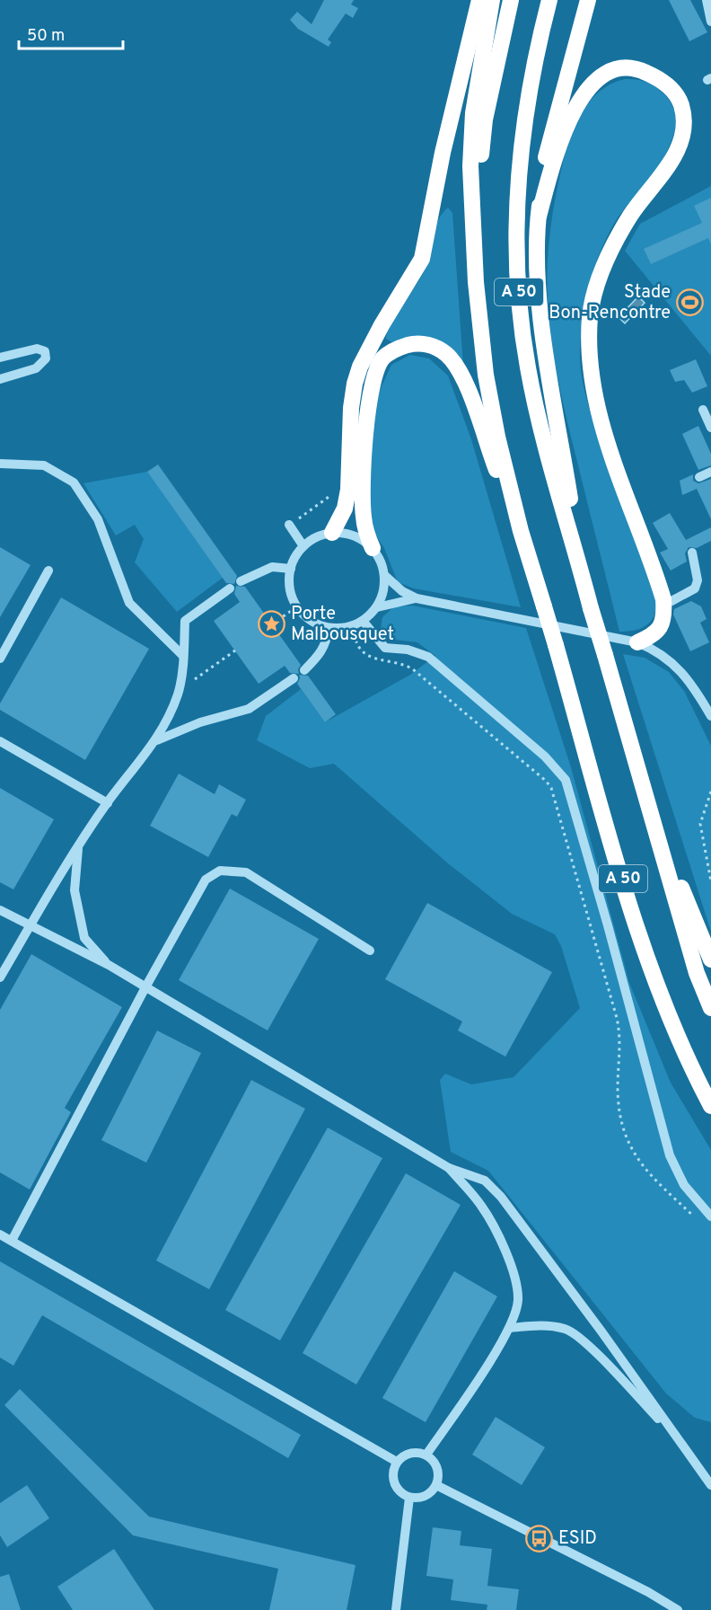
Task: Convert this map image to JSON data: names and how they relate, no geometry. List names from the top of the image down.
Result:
{
  "streets": {
    "highway": ["A 50"]
  },
  "places": {
    "sports": ["Stade Bon-Rencontre"],
    "place": ["Porte Malbousquet"],
    "bus stop": ["ESID"]
  },
  "scale_bar": "50 m"
}
